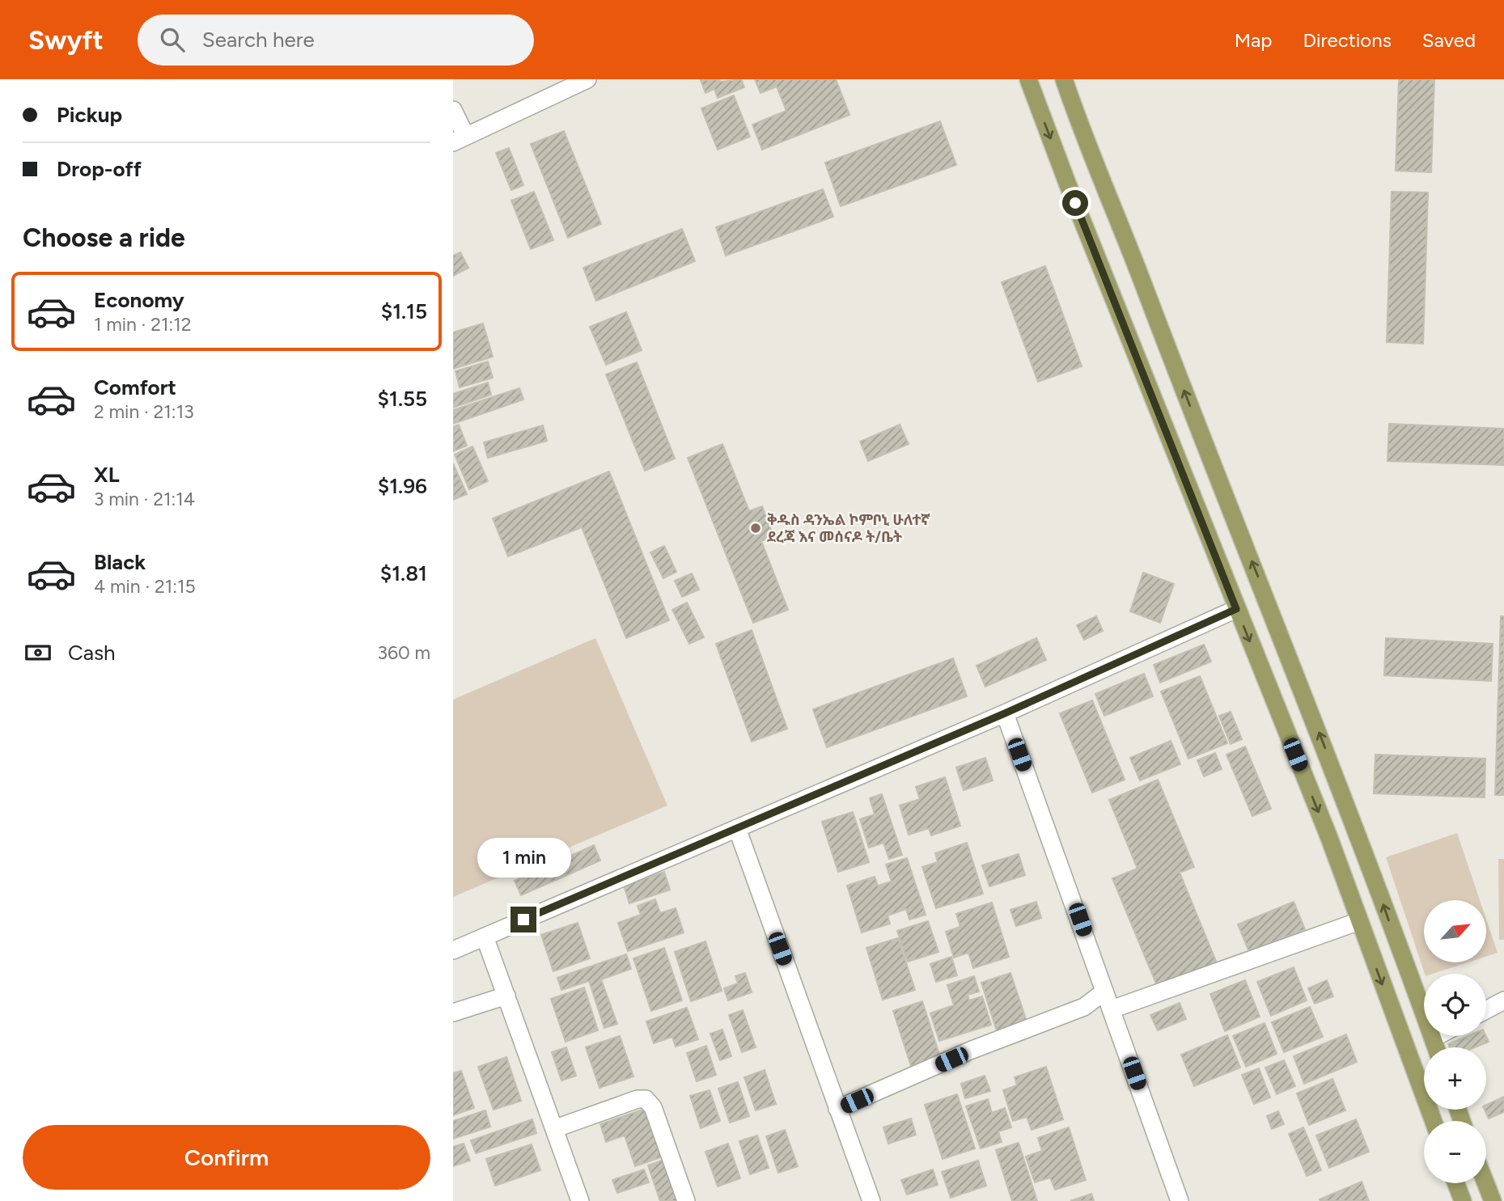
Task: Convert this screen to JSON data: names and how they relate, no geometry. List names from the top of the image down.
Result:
{
  "places": ["ቅዱስ ዳንኤል ኮምቦኒ ሁለተኛ ደረጃ እና መሰናዶ ት/ቤት"],
  "north": "top right",
  "page": {
    "header": "Swyft",
    "search": "Search here",
    "nav": ["Map", "Directions", "Saved"],
    "banner": ["Pickup", "Drop-off"],
    "heading": "Choose a ride",
    "list": [
      {
        "name": "Economy",
        "note": "1 min · 21:12",
        "value": "$1.15"
      },
      {
        "name": "Comfort",
        "note": "2 min · 21:13",
        "value": "$1.55"
      },
      {
        "name": "XL",
        "note": "3 min · 21:14",
        "value": "$1.96"
      },
      {
        "name": "Black",
        "note": "4 min · 21:15",
        "value": "$1.81"
      }
    ],
    "pay": ["Cash", "360 m"],
    "bubble": "1 min",
    "map_buttons": ["+", "−"],
    "buttons": "Confirm"
  }
}
